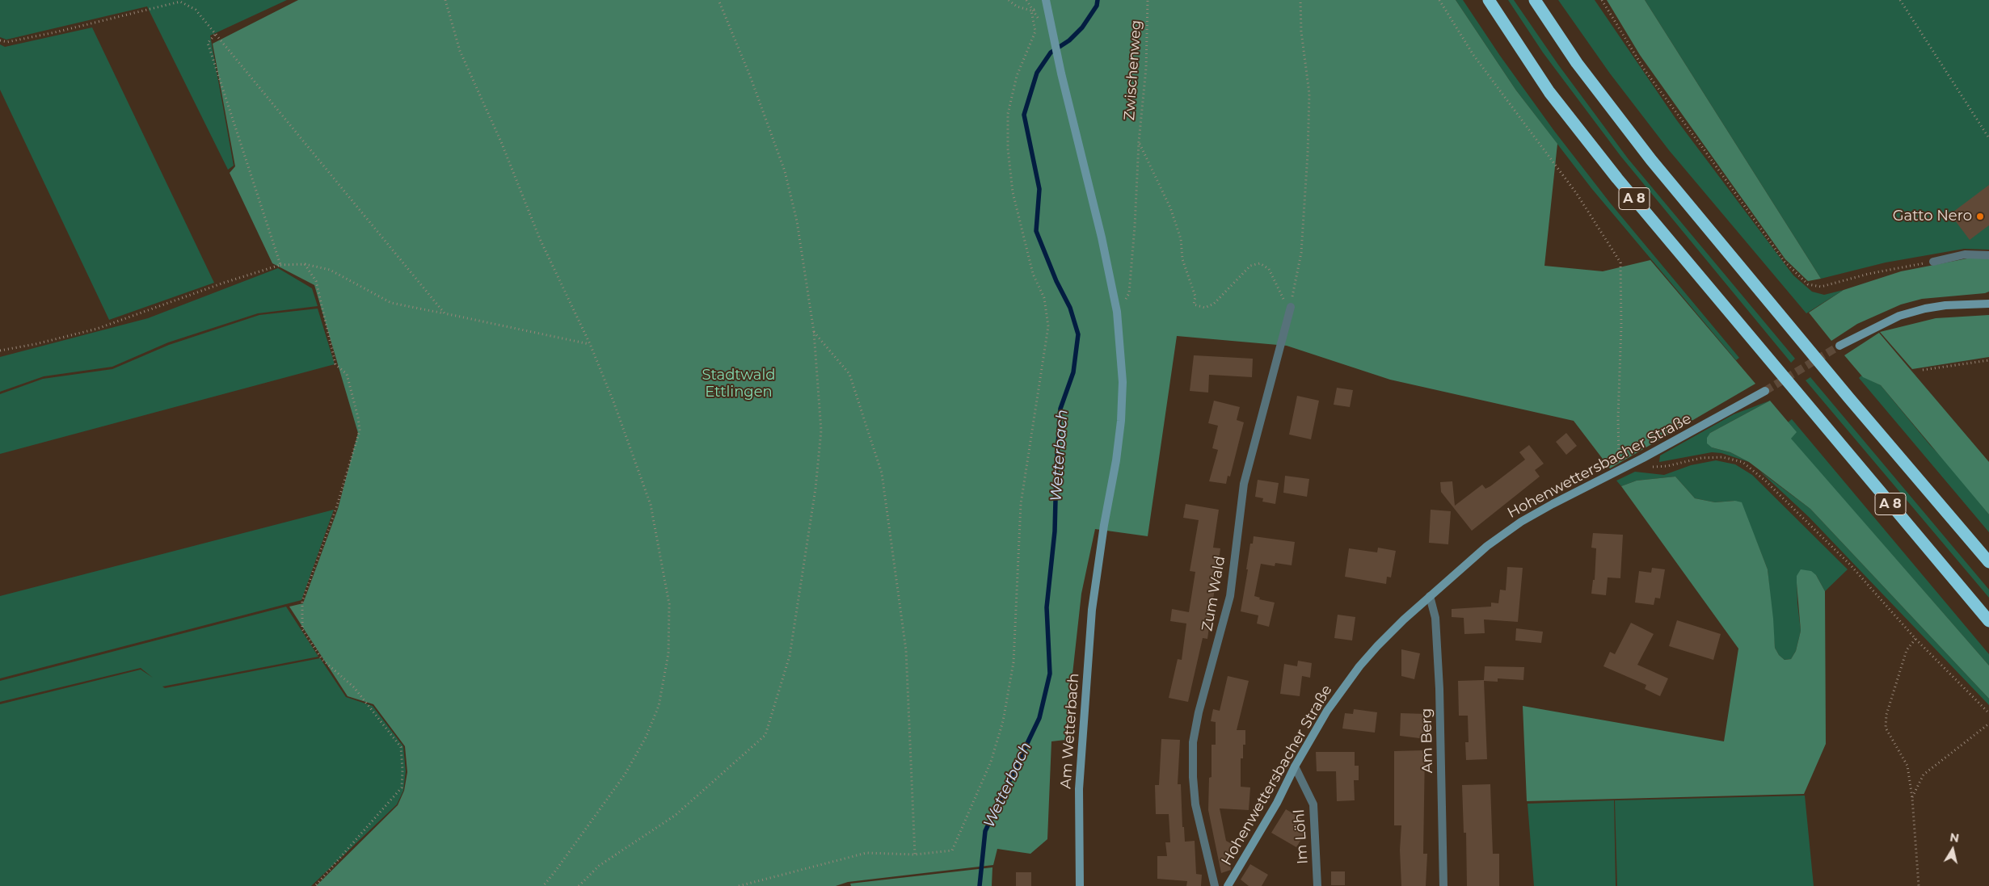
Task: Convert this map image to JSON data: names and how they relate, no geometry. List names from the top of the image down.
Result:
{
  "streets": {
    "highway": ["A 8"],
    "street": [
      "Hohenwettersbacher Straße",
      "Zum Wald",
      "Am Wetterbach",
      "Am Berg",
      "Im Löhl"
    ],
    "path": ["Zwischenweg"]
  },
  "crossings": [
    ["Zwischenweg", "Am Wetterbach"],
    ["Hohenwettersbacher Straße", "Am Berg"],
    ["Hohenwettersbacher Straße", "Im Löhl"]
  ],
  "water": ["Wetterbach"],
  "parks": ["Stadtwald Ettlingen"],
  "places": ["Gatto Nero"],
  "north": "top"
}
